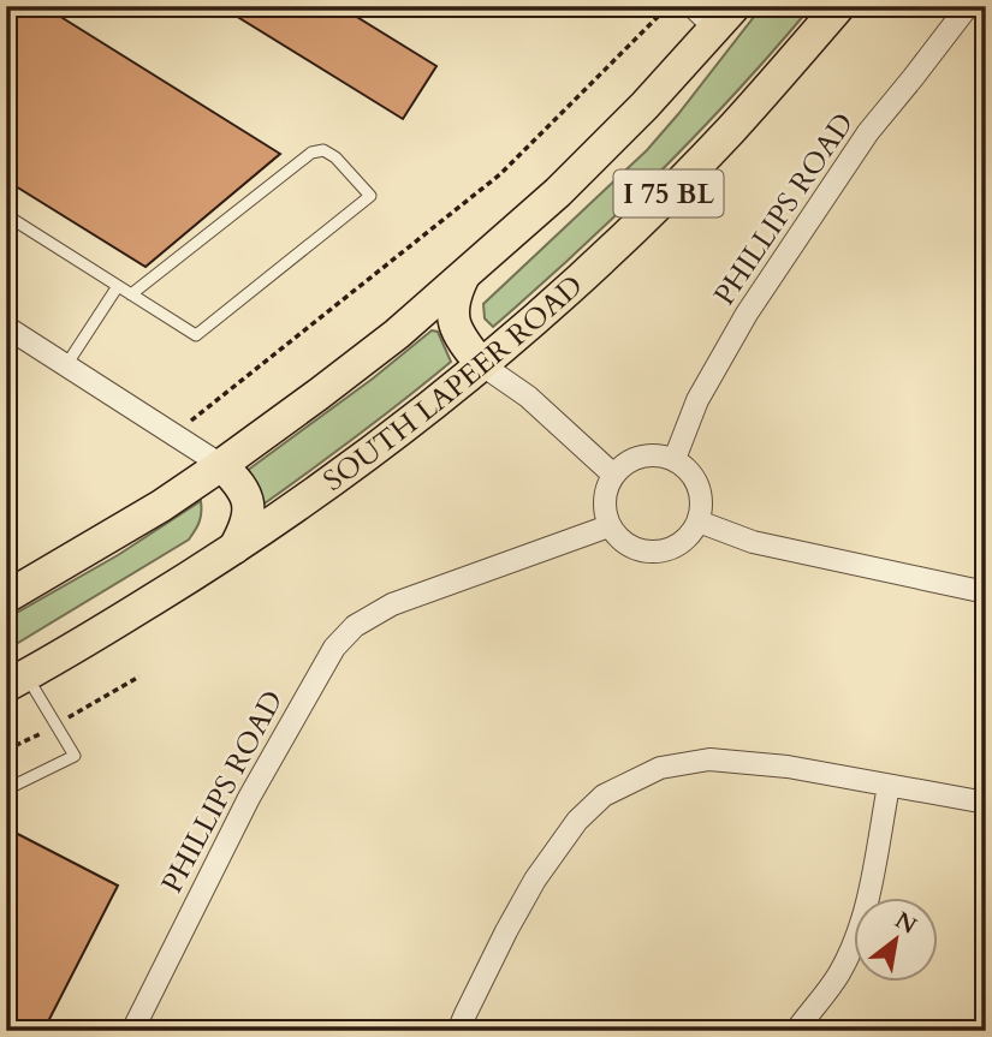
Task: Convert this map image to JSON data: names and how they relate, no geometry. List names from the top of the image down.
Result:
{
  "streets": {
    "main road": ["I 75 BL", "SOUTH LAPEER ROAD"],
    "street": ["PHILLIPS ROAD"]
  },
  "north": "top right"
}
